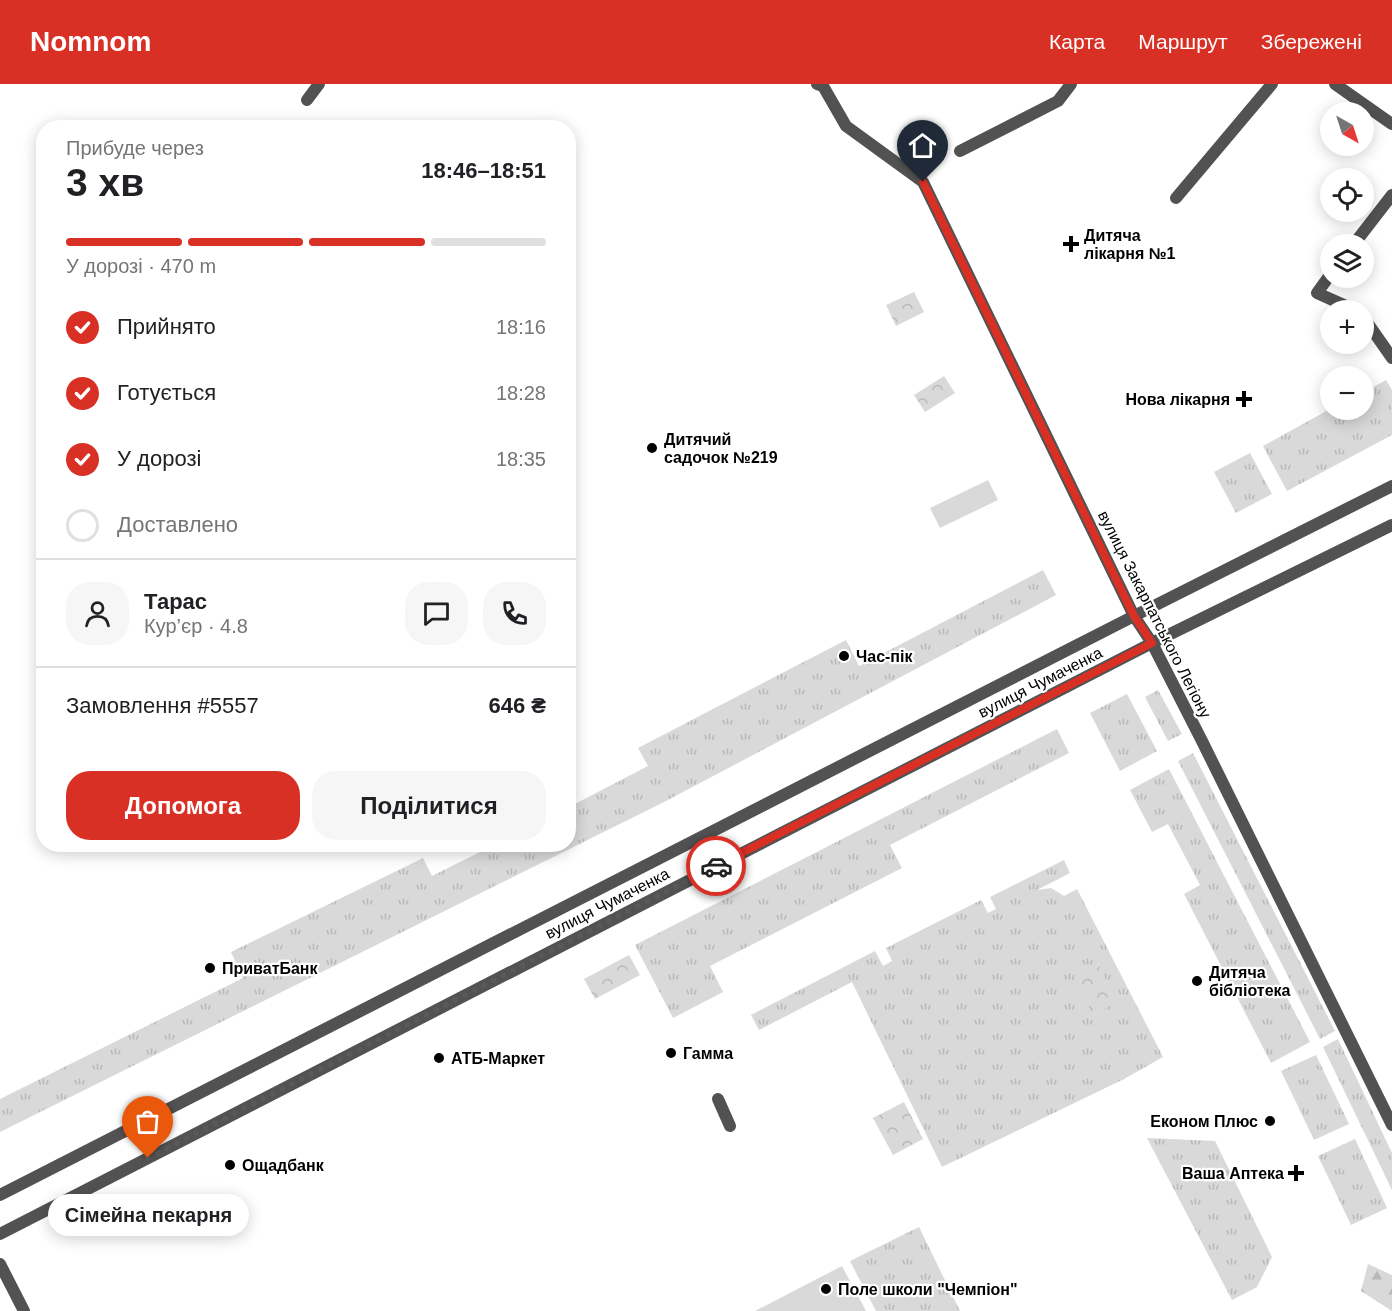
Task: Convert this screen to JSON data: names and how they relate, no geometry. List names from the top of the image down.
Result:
{
  "streets": {
    "street": ["вулиця Закарпатського Легіону", "вулиця Чумаченка"]
  },
  "crossings": [
    ["вулиця Закарпатського Легіону", "вулиця Чумаченка"]
  ],
  "places": {
    "health": ["Дитяча лікарня №1", "Нова лікарня", "Ваша Аптека"],
    "other": [
      "Дитячий садочок №219",
      "Час-пік",
      "ПриватБанк",
      "Дитяча бібліотека",
      "Гамма",
      "АТБ-Маркет",
      "Економ Плюс",
      "Сімейна пекарня",
      "Ощадбанк",
      "Поле школи \"Чемпіон\""
    ]
  },
  "north": "bottom right",
  "page": {
    "header": "Nomnom",
    "nav": ["Карта", "Маршрут", "Збережені"],
    "map_buttons": ["+", "−"],
    "heading": ["3 хв", "Прибуде через", "18:46–18:51"],
    "panel": [
      "Тарас",
      "Кур’єр · 4.8",
      "Замовлення #5557",
      "646 ₴"
    ],
    "bar": "У дорозі · 470 m",
    "list": [
      ["Прийнято", "18:16"],
      ["Готується", "18:28"],
      ["У дорозі", "18:35"],
      "Доставлено"
    ],
    "buttons": ["Допомога", "Поділитися"],
    "bubble": "Сімейна пекарня"
  }
}
